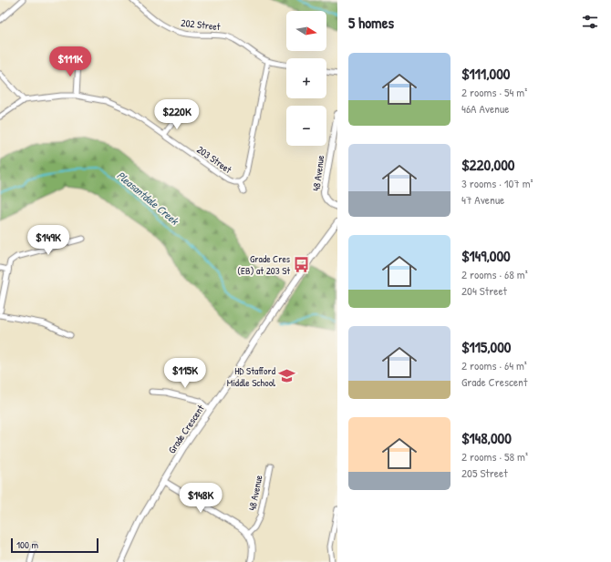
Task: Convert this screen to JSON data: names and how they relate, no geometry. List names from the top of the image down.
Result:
{
  "streets": {
    "street": [
      "202 Street",
      "203 Street",
      "48 Avenue",
      "Grade Crescent"
    ]
  },
  "water": ["Pleasantdale Creek"],
  "places": {
    "bus stop": ["Grade Cres (EB) at 203 St"],
    "school or university": ["HD Stafford Middle School"]
  },
  "scale_bar": "100 m",
  "north": "right",
  "page": {
    "heading": "5 homes",
    "map_buttons": ["+", "−"],
    "list": [
      {
        "name": "$111,000",
        "note": "2 rooms · 54 m² · 46A Avenue"
      },
      {
        "name": "$220,000",
        "note": "3 rooms · 107 m² · 47 Avenue"
      },
      {
        "name": "$149,000",
        "note": "2 rooms · 68 m² · 204 Street"
      },
      {
        "name": "$115,000",
        "note": "2 rooms · 64 m² · Grade Crescent"
      },
      {
        "name": "$148,000",
        "note": "2 rooms · 58 m² · 205 Street"
      }
    ],
    "price": [
      "$111K",
      "$220K",
      "$149K",
      "$115K",
      "$148K"
    ],
    "scale": "100 m"
  }
}
